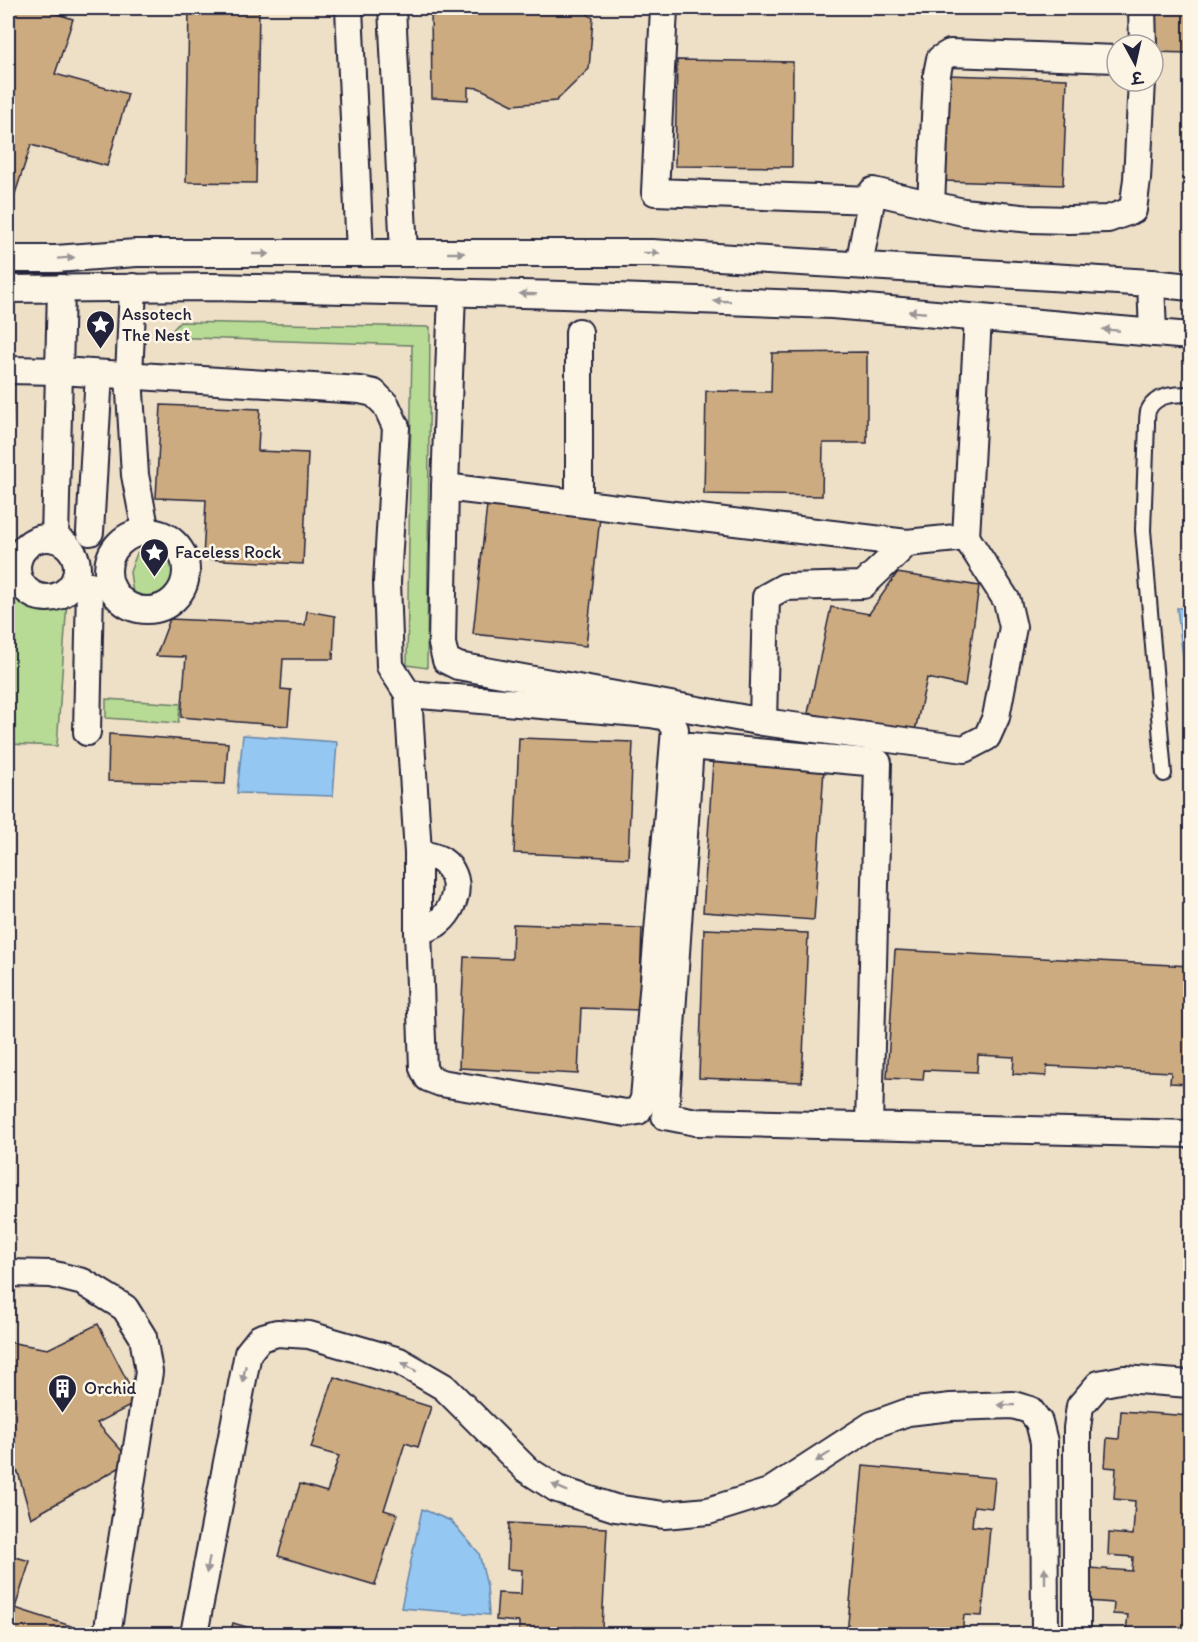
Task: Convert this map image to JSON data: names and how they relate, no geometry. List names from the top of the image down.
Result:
{
  "places": {
    "place": ["Assotech The Nest", "Faceless Rock"],
    "building": ["Orchid"]
  },
  "north": "bottom"
}
